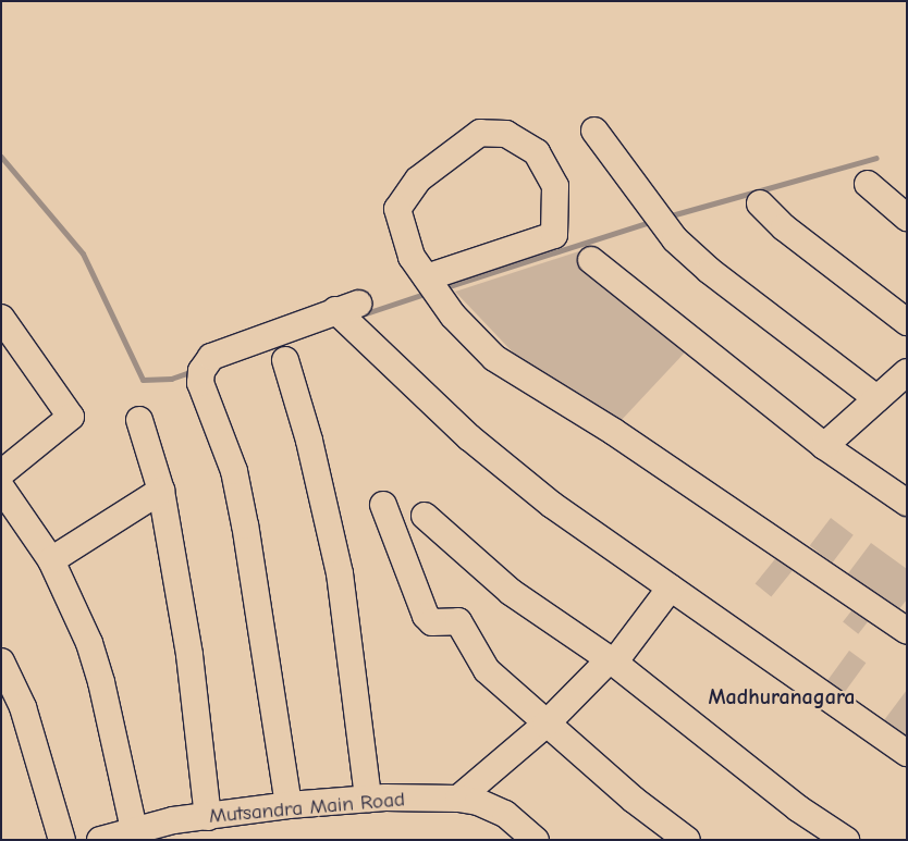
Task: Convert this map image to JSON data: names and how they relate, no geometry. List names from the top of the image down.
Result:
{
  "streets": {
    "street": ["Mutsandra Main Road"]
  },
  "districts": ["Madhuranagara"]
}
